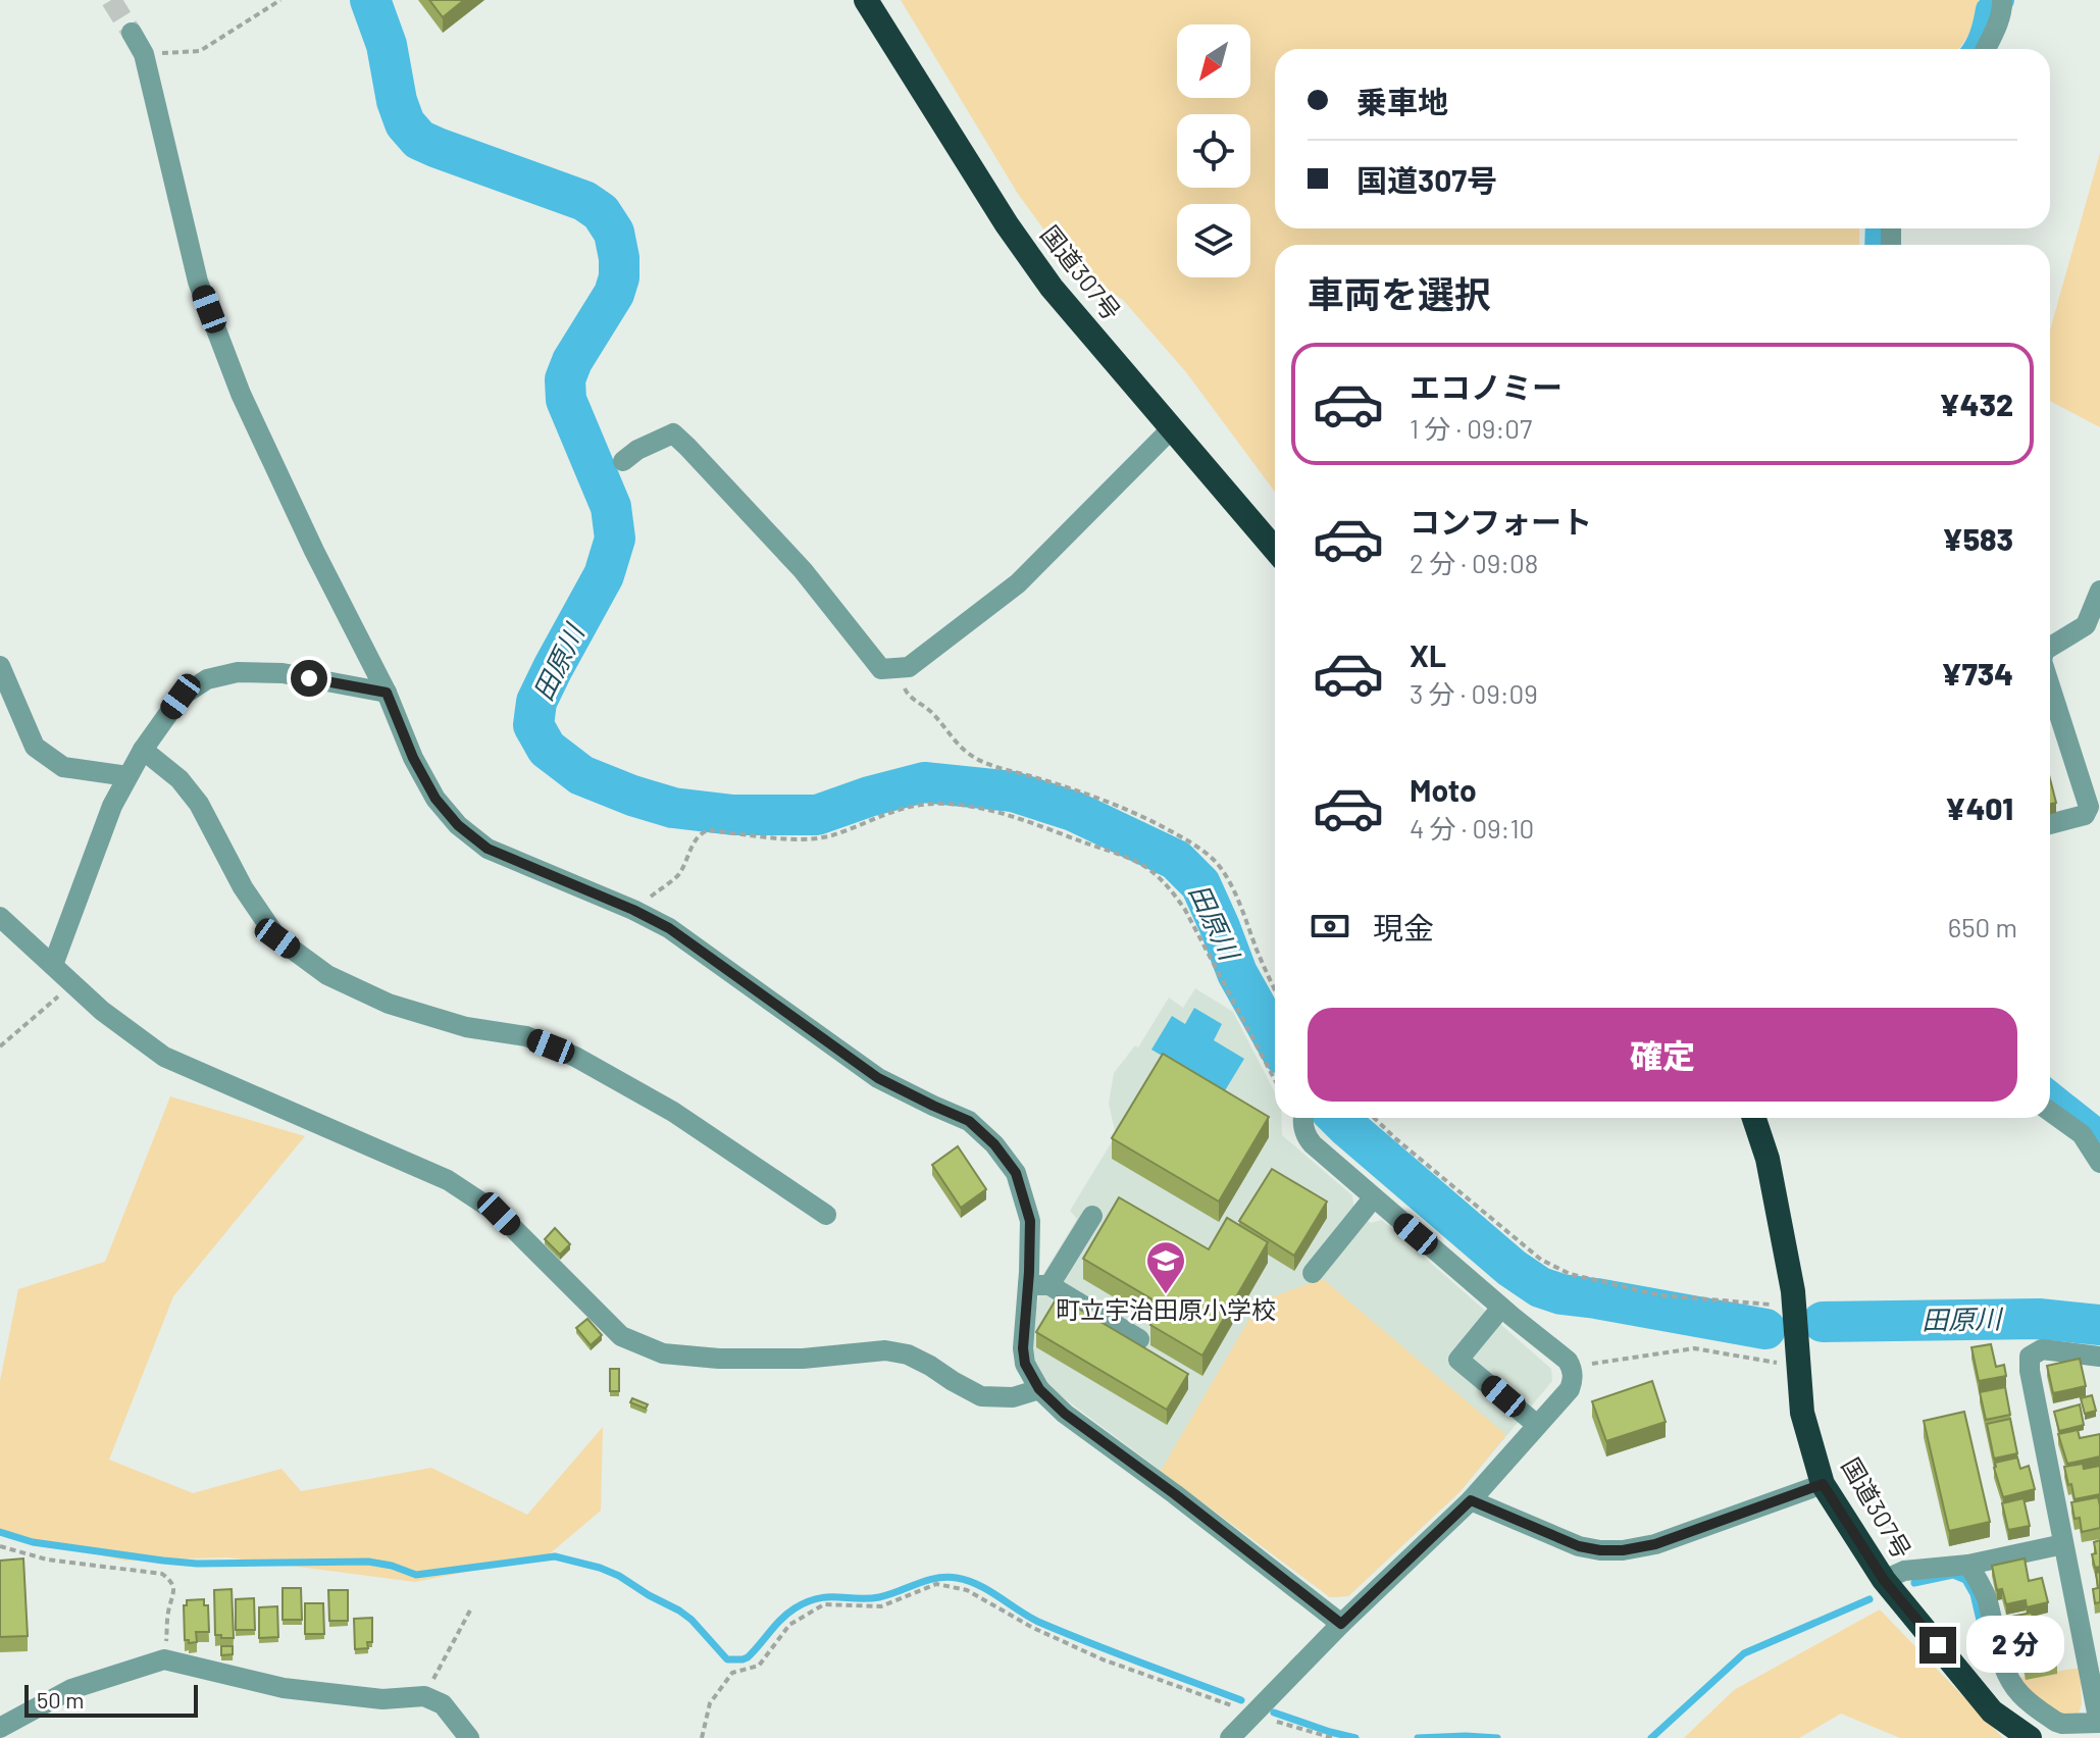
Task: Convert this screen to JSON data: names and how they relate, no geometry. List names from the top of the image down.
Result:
{
  "streets": {
    "highway": ["国道307号"]
  },
  "water": ["田原川"],
  "places": {
    "school or university": ["町立宇治田原小学校"]
  },
  "scale_bar": "50 m",
  "north": "bottom left",
  "page": {
    "banner": ["乗車地", "国道307号"],
    "heading": "車両を選択",
    "list": [
      {
        "name": "エコノミー",
        "note": "1 分 · 09:07",
        "value": "¥432"
      },
      {
        "name": "コンフォート",
        "note": "2 分 · 09:08",
        "value": "¥583"
      },
      {
        "name": "XL",
        "note": "3 分 · 09:09",
        "value": "¥734"
      },
      {
        "name": "Moto",
        "note": "4 分 · 09:10",
        "value": "¥401"
      }
    ],
    "pay": ["現金", "650 m"],
    "buttons": "確定",
    "bubble": "2 分",
    "scale": "50 m"
  }
}
